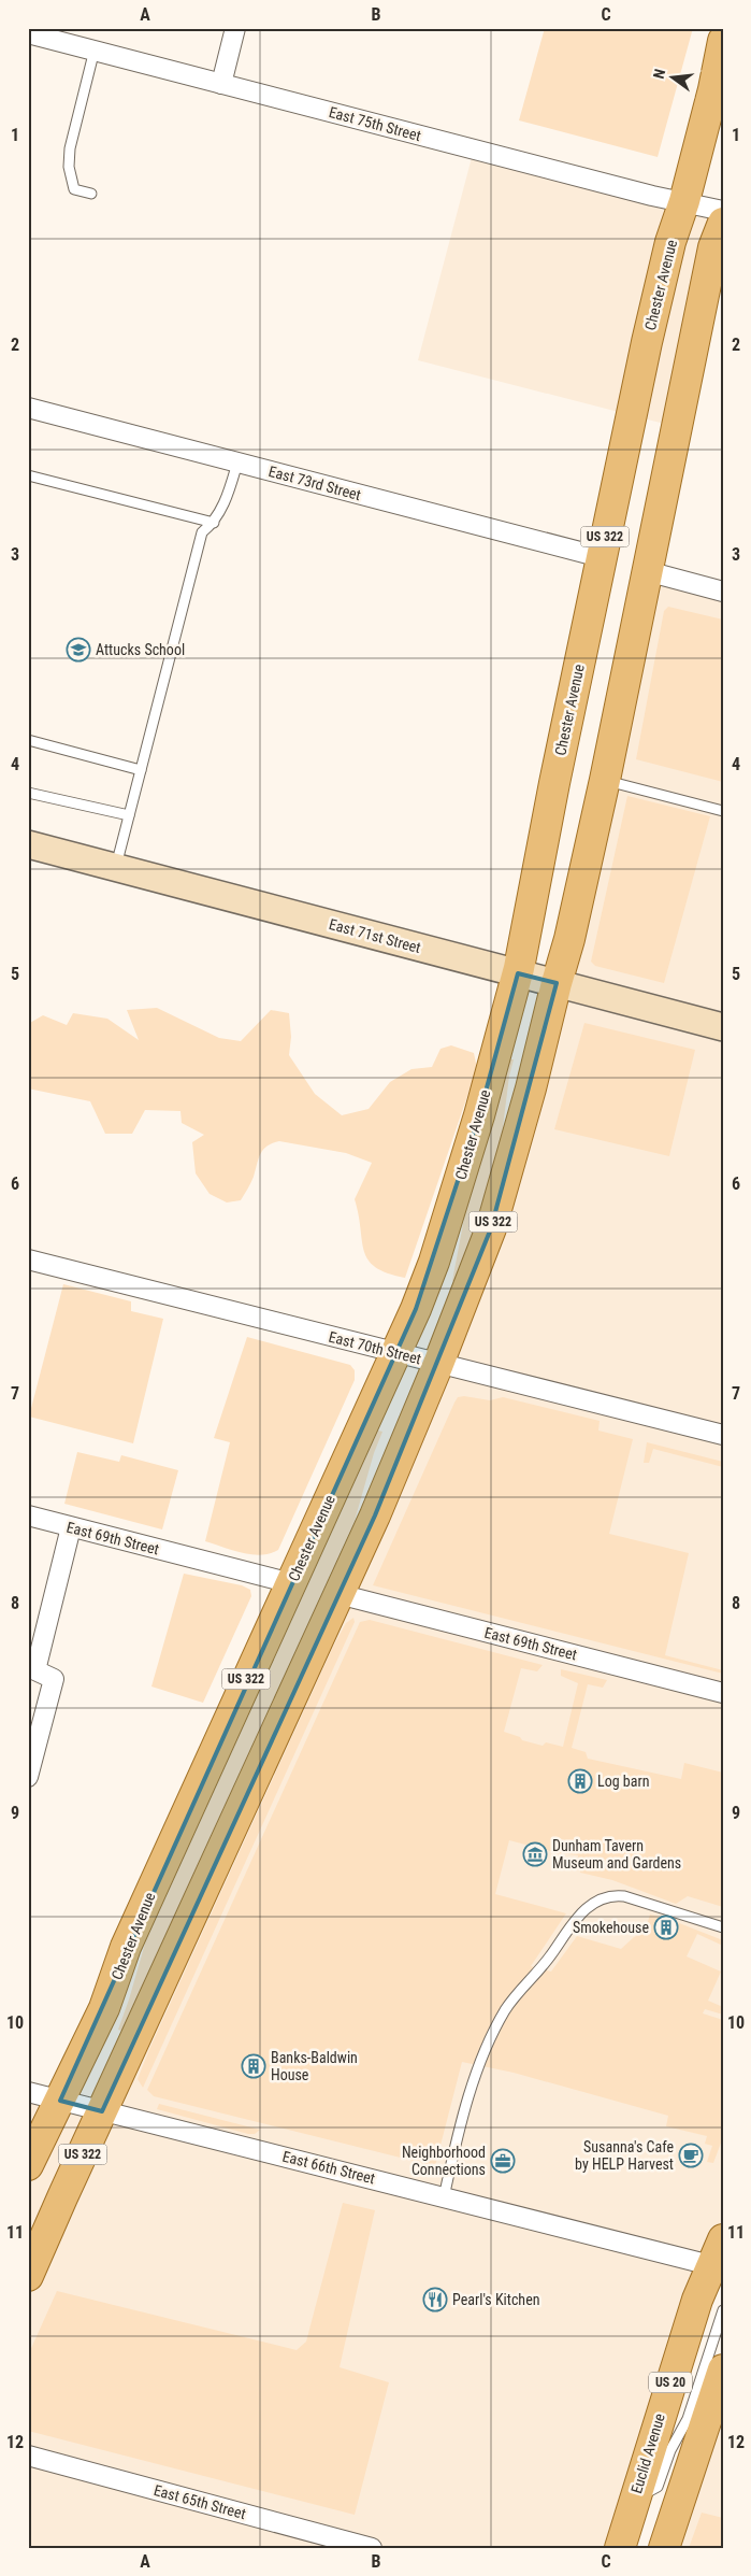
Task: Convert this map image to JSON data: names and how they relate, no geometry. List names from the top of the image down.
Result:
{
  "streets": {
    "main road": [
      "Chester Avenue",
      "US 322",
      "US 20",
      "Euclid Avenue"
    ],
    "street": [
      "East 75th Street",
      "East 73rd Street",
      "East 71st Street",
      "East 70th Street",
      "East 69th Street",
      "East 66th Street",
      "East 65th Street"
    ]
  },
  "crossings": [
    ["East 75th Street", "Chester Avenue"],
    ["Chester Avenue", "East 73rd Street"],
    ["Chester Avenue", "East 71st Street"],
    ["Chester Avenue", "East 70th Street"],
    ["Chester Avenue", "East 69th Street"],
    ["Chester Avenue", "East 66th Street"],
    ["US 322", "East 71st Street"],
    ["US 322", "East 70th Street"],
    ["US 322", "East 69th Street"],
    ["US 322", "East 66th Street"],
    ["East 66th Street", "Euclid Avenue"]
  ],
  "places": {
    "school or university": ["Attucks School"],
    "building": ["Log barn", "Smokehouse", "Banks-Baldwin House"],
    "museum": ["Dunham Tavern Museum and Gardens"],
    "cafe": ["Susanna's Cafe by HELP Harvest"],
    "office": ["Neighborhood Connections"],
    "restaurant": ["Pearl's Kitchen"]
  },
  "north": "left",
  "grid": {
    "columns": ["A", "B", "C"],
    "rows": [
      "1",
      "2",
      "3",
      "4",
      "5",
      "6",
      "7",
      "8",
      "9",
      "10",
      "11",
      "12"
    ]
  }
}
